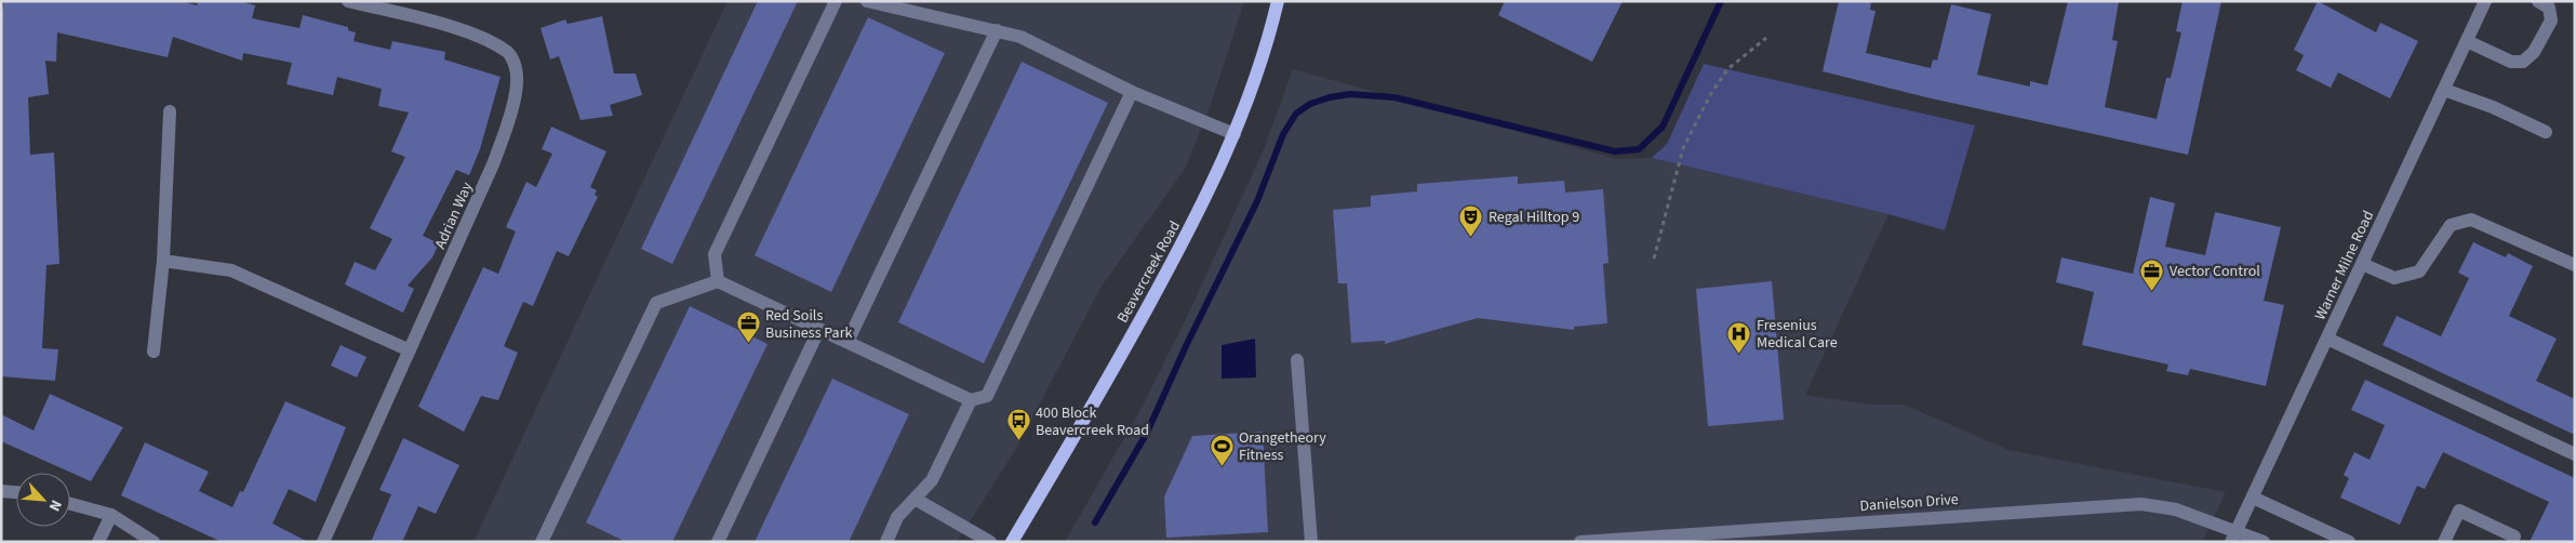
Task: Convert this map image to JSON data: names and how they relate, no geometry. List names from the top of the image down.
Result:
{
  "streets": {
    "main road": ["Beavercreek Road"],
    "street": ["Adrian Way", "Warner Milne Road", "Danielson Drive"]
  },
  "crossings": [
    ["Warner Milne Road", "Danielson Drive"]
  ],
  "places": {
    "theatre": ["Regal Hilltop 9"],
    "office": ["Vector Control", "Red Soils Business Park"],
    "hospital": ["Fresenius Medical Care"],
    "bus stop": ["400 Block Beavercreek Road"],
    "sports": ["Orangetheory Fitness"]
  },
  "north": "bottom right"
}
